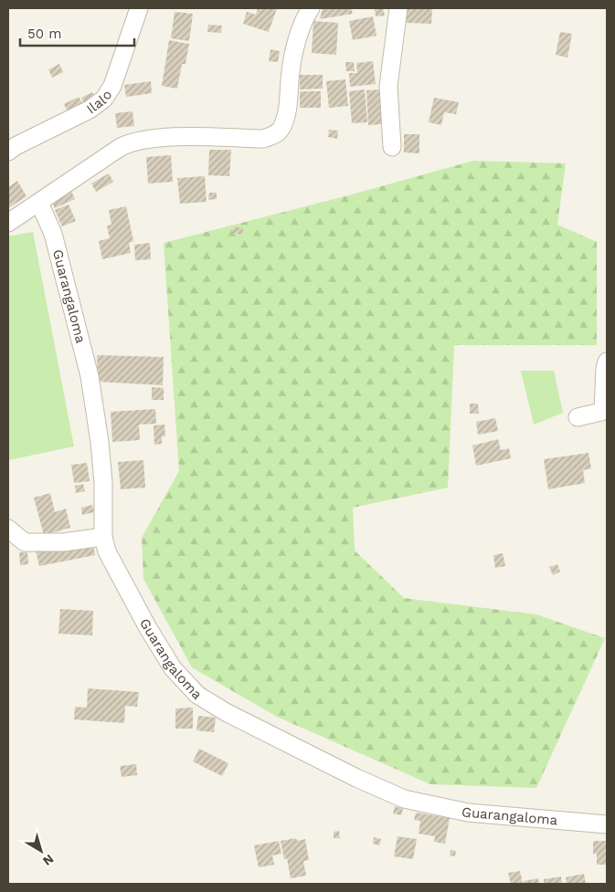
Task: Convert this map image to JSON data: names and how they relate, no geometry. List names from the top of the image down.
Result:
{
  "streets": {
    "street": ["Ilalo", "Guarangaloma"]
  },
  "scale_bar": "50 m",
  "north": "bottom right"
}
